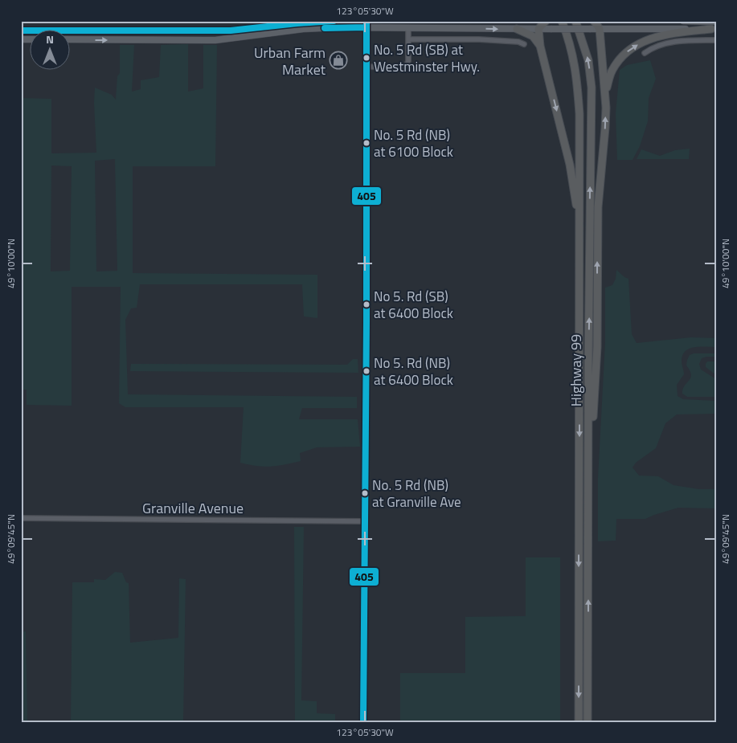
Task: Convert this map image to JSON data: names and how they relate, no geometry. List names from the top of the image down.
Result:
{
  "streets": {
    "highway": ["Highway 99"],
    "street": ["Granville Avenue"]
  },
  "places": {
    "other": [
      "No. 5 Rd (SB) at Westminster Hwy.",
      "No. 5 Rd (NB) at 6100 Block",
      "No 5. Rd (SB) at 6400 Block",
      "No 5. Rd (NB) at 6400 Block",
      "No. 5 Rd (NB) at Granville Ave"
    ],
    "shop": ["Urban Farm Market"]
  },
  "lines": ["transit line 405"],
  "north": "top",
  "coordinates": ["123°05'30\"W", "49°10'00\"N", "49°09'45\"N"]
}
